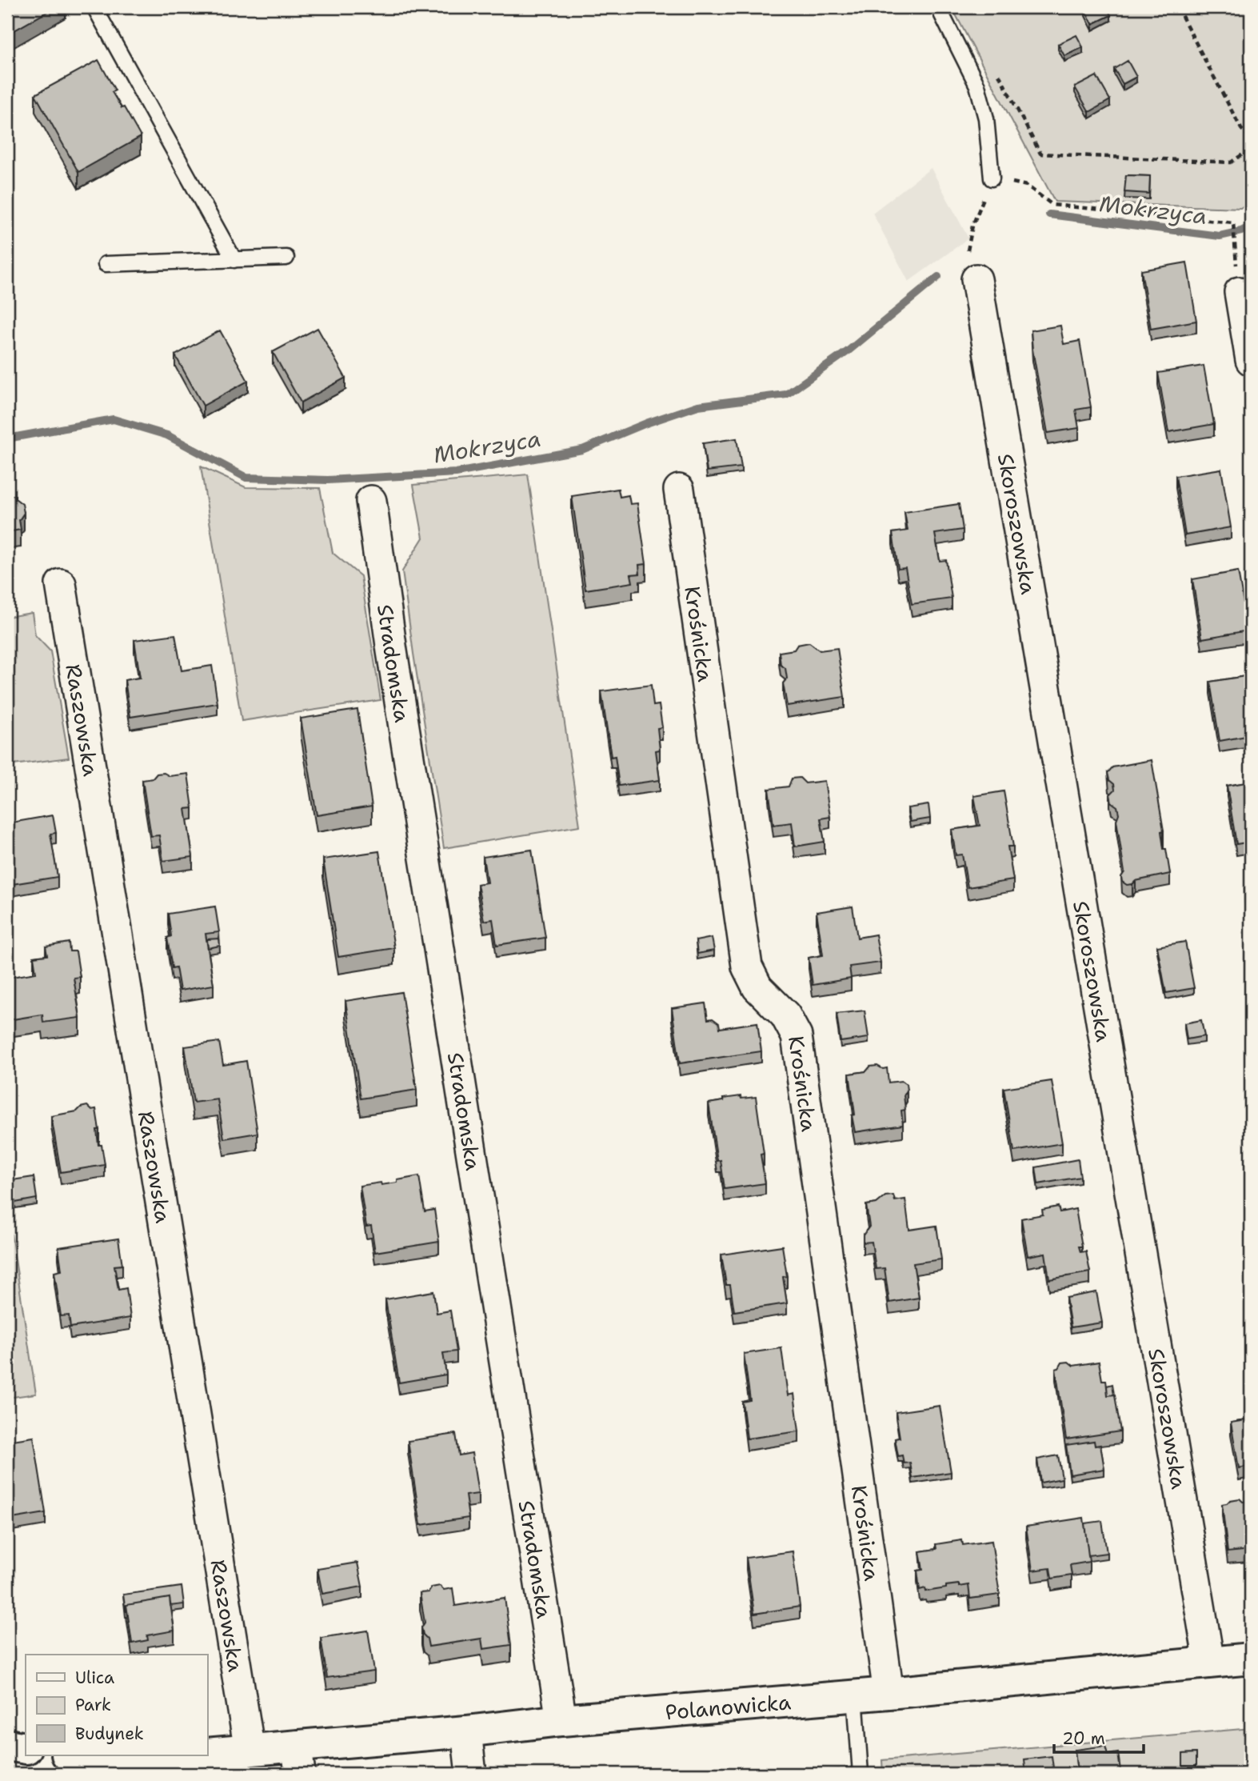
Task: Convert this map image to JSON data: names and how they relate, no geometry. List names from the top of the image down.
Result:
{
  "streets": {
    "street": [
      "Skoroszowska",
      "Krośnicka",
      "Stradomska",
      "Raszowska",
      "Polanowicka"
    ]
  },
  "crossings": [
    ["Skoroszowska", "Polanowicka"],
    ["Krośnicka", "Polanowicka"],
    ["Stradomska", "Polanowicka"],
    ["Raszowska", "Polanowicka"]
  ],
  "water": ["Mokrzyca"],
  "legend": ["Ulica", "Park", "Budynek"],
  "scale_bar": "20 m"
}
